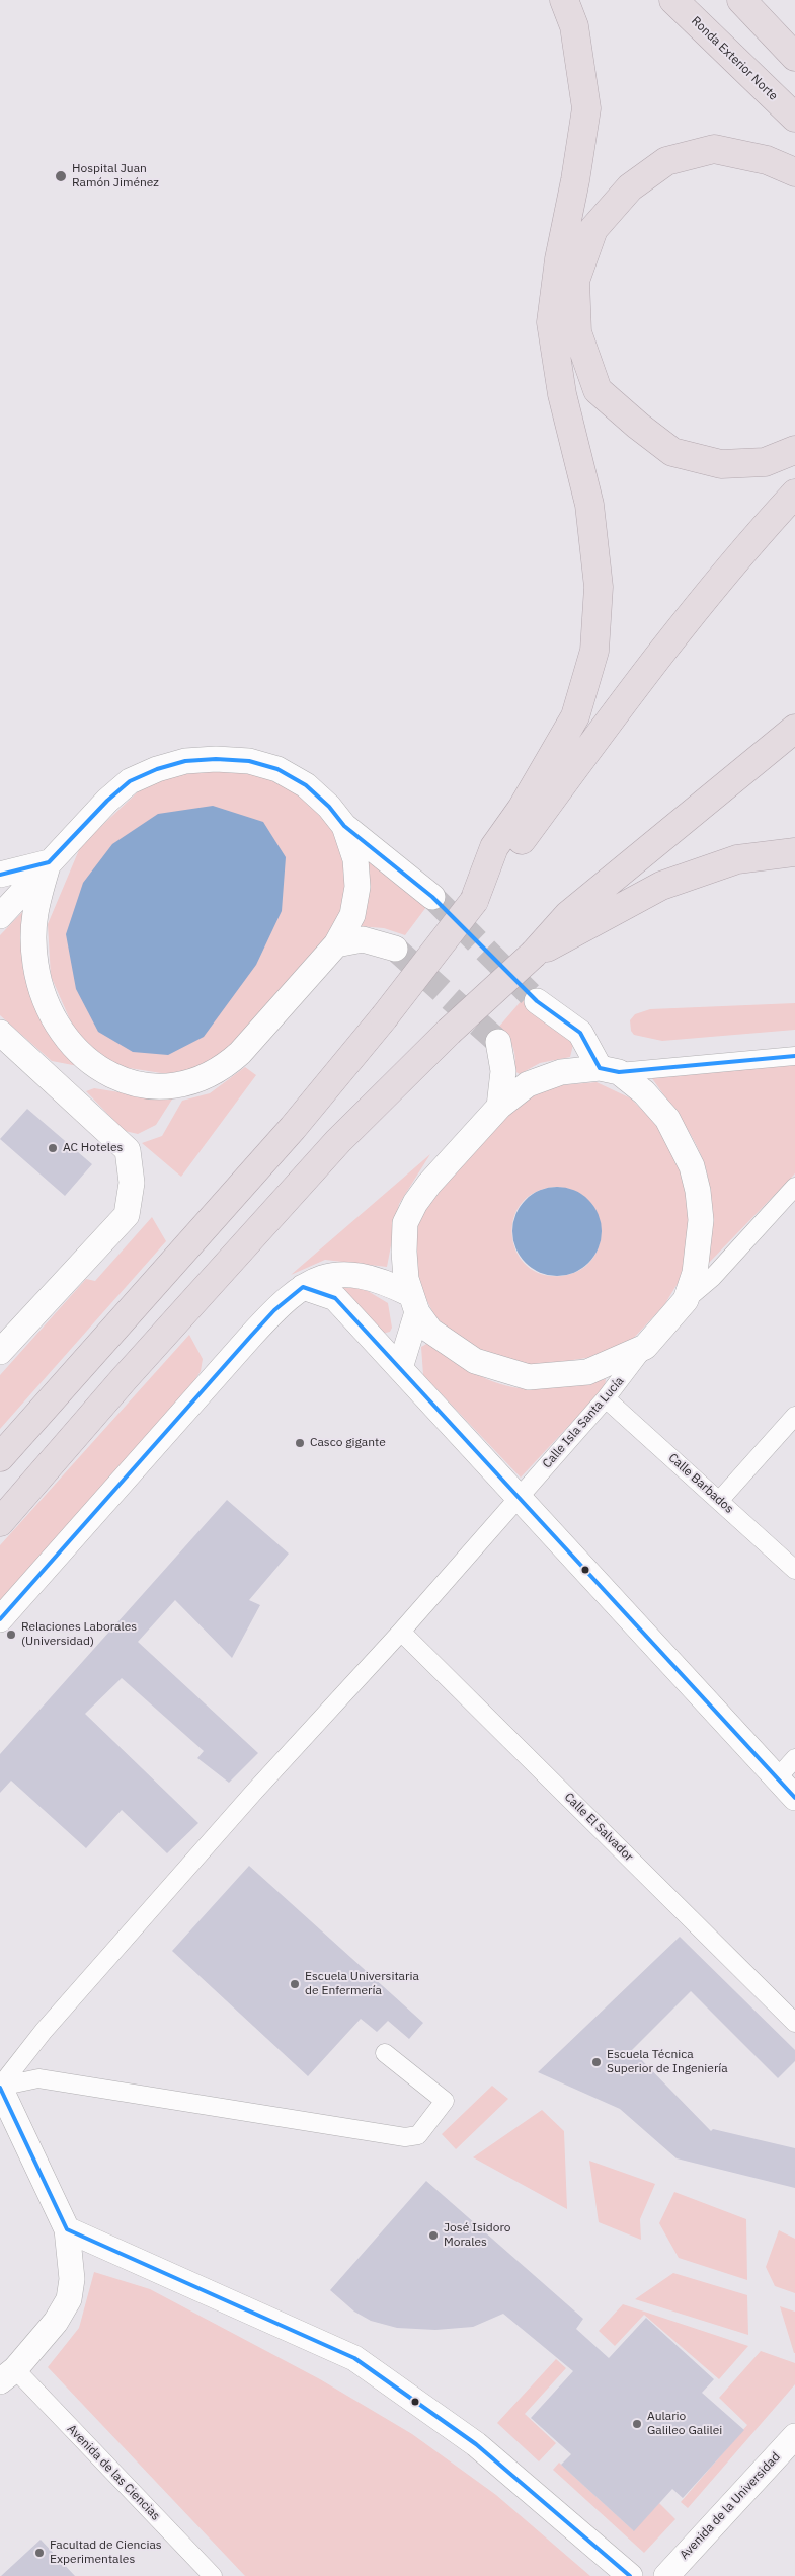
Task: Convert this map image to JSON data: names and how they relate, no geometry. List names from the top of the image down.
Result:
{
  "streets": {
    "highway": ["Ronda Exterior Norte"],
    "street": [
      "Calle Isla Santa Lucía",
      "Calle Barbados",
      "Calle El Salvador",
      "Avenida de las Ciencias",
      "Avenida de la Universidad"
    ]
  },
  "crossings": [
    ["Calle Isla Santa Lucía", "Calle Barbados"],
    ["Calle Isla Santa Lucía", "Calle El Salvador"]
  ],
  "places": [
    "Hospital Juan Ramón Jiménez",
    "AC Hoteles",
    "Casco gigante",
    "Relaciones Laborales (Universidad)",
    "Escuela Universitaria de Enfermería",
    "Escuela Técnica Superior de Ingeniería",
    "José Isidoro Morales",
    "Aulario Galileo Galilei",
    "Facultad de Ciencias Experimentales"
  ]
}
